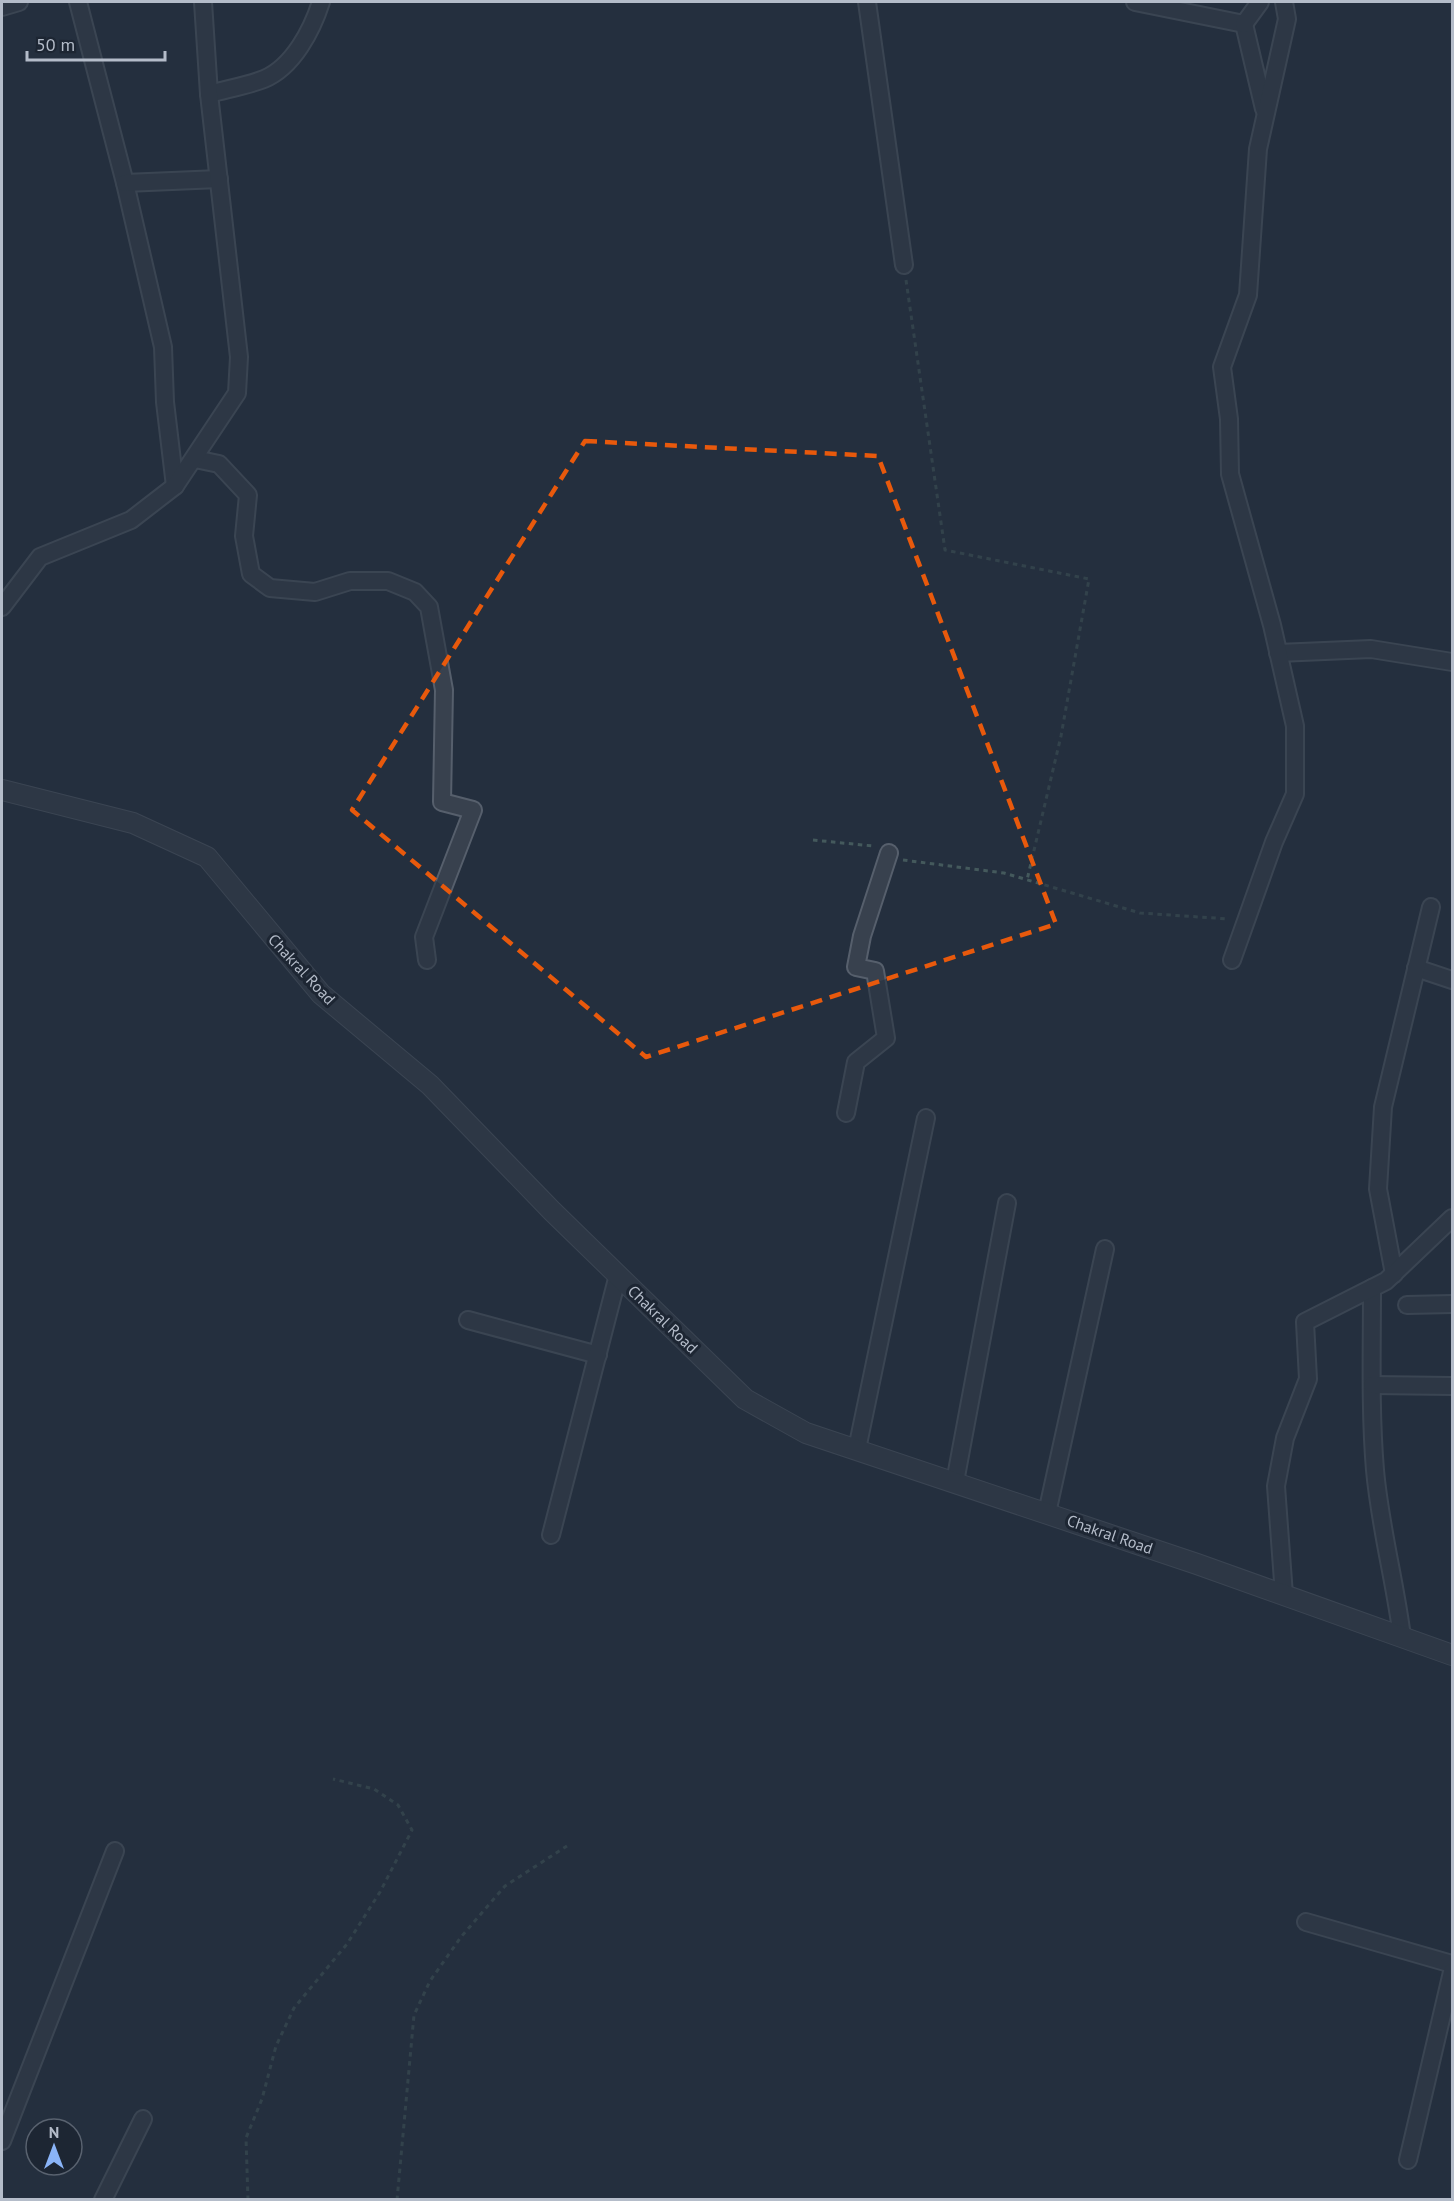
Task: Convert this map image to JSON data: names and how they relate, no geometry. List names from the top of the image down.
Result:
{
  "streets": {
    "street": ["Chakral Road"]
  },
  "scale_bar": "50 m",
  "north": "top"
}
